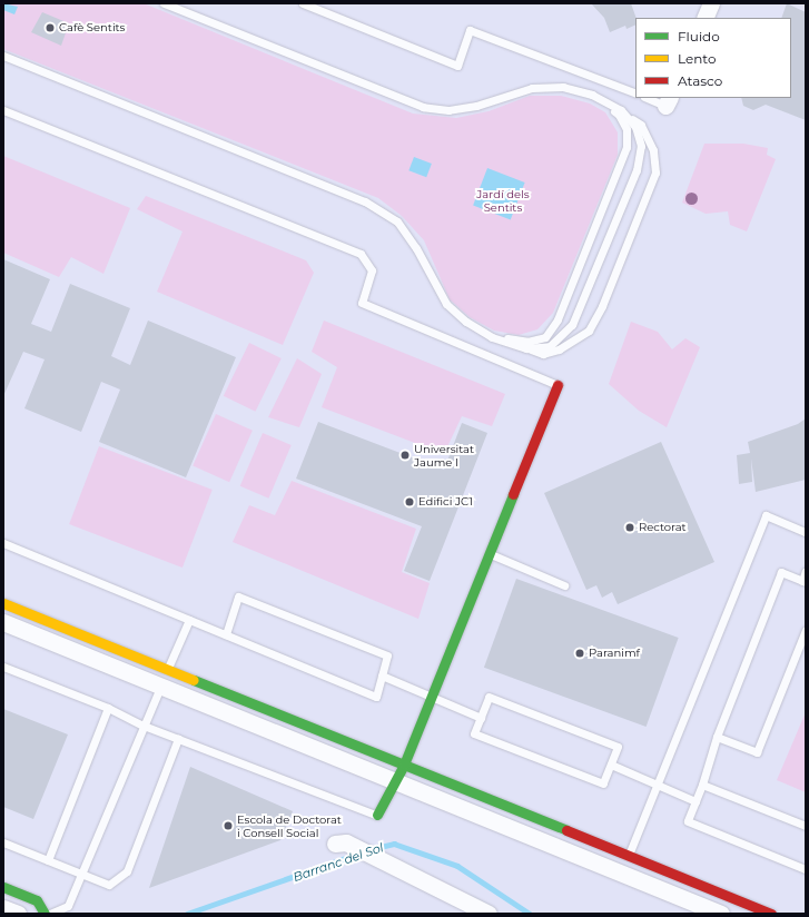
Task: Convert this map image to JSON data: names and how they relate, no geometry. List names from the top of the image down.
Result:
{
  "water": ["Barranc del Sol"],
  "parks": ["Jardí dels Sentits"],
  "places": [
    "Cafè Sentits",
    "Universitat Jaume I",
    "Edifici JC1",
    "Rectorat",
    "Paranimf",
    "Escola de Doctorat i Consell Social"
  ],
  "legend": ["Fluido", "Lento", "Atasco"]
}
